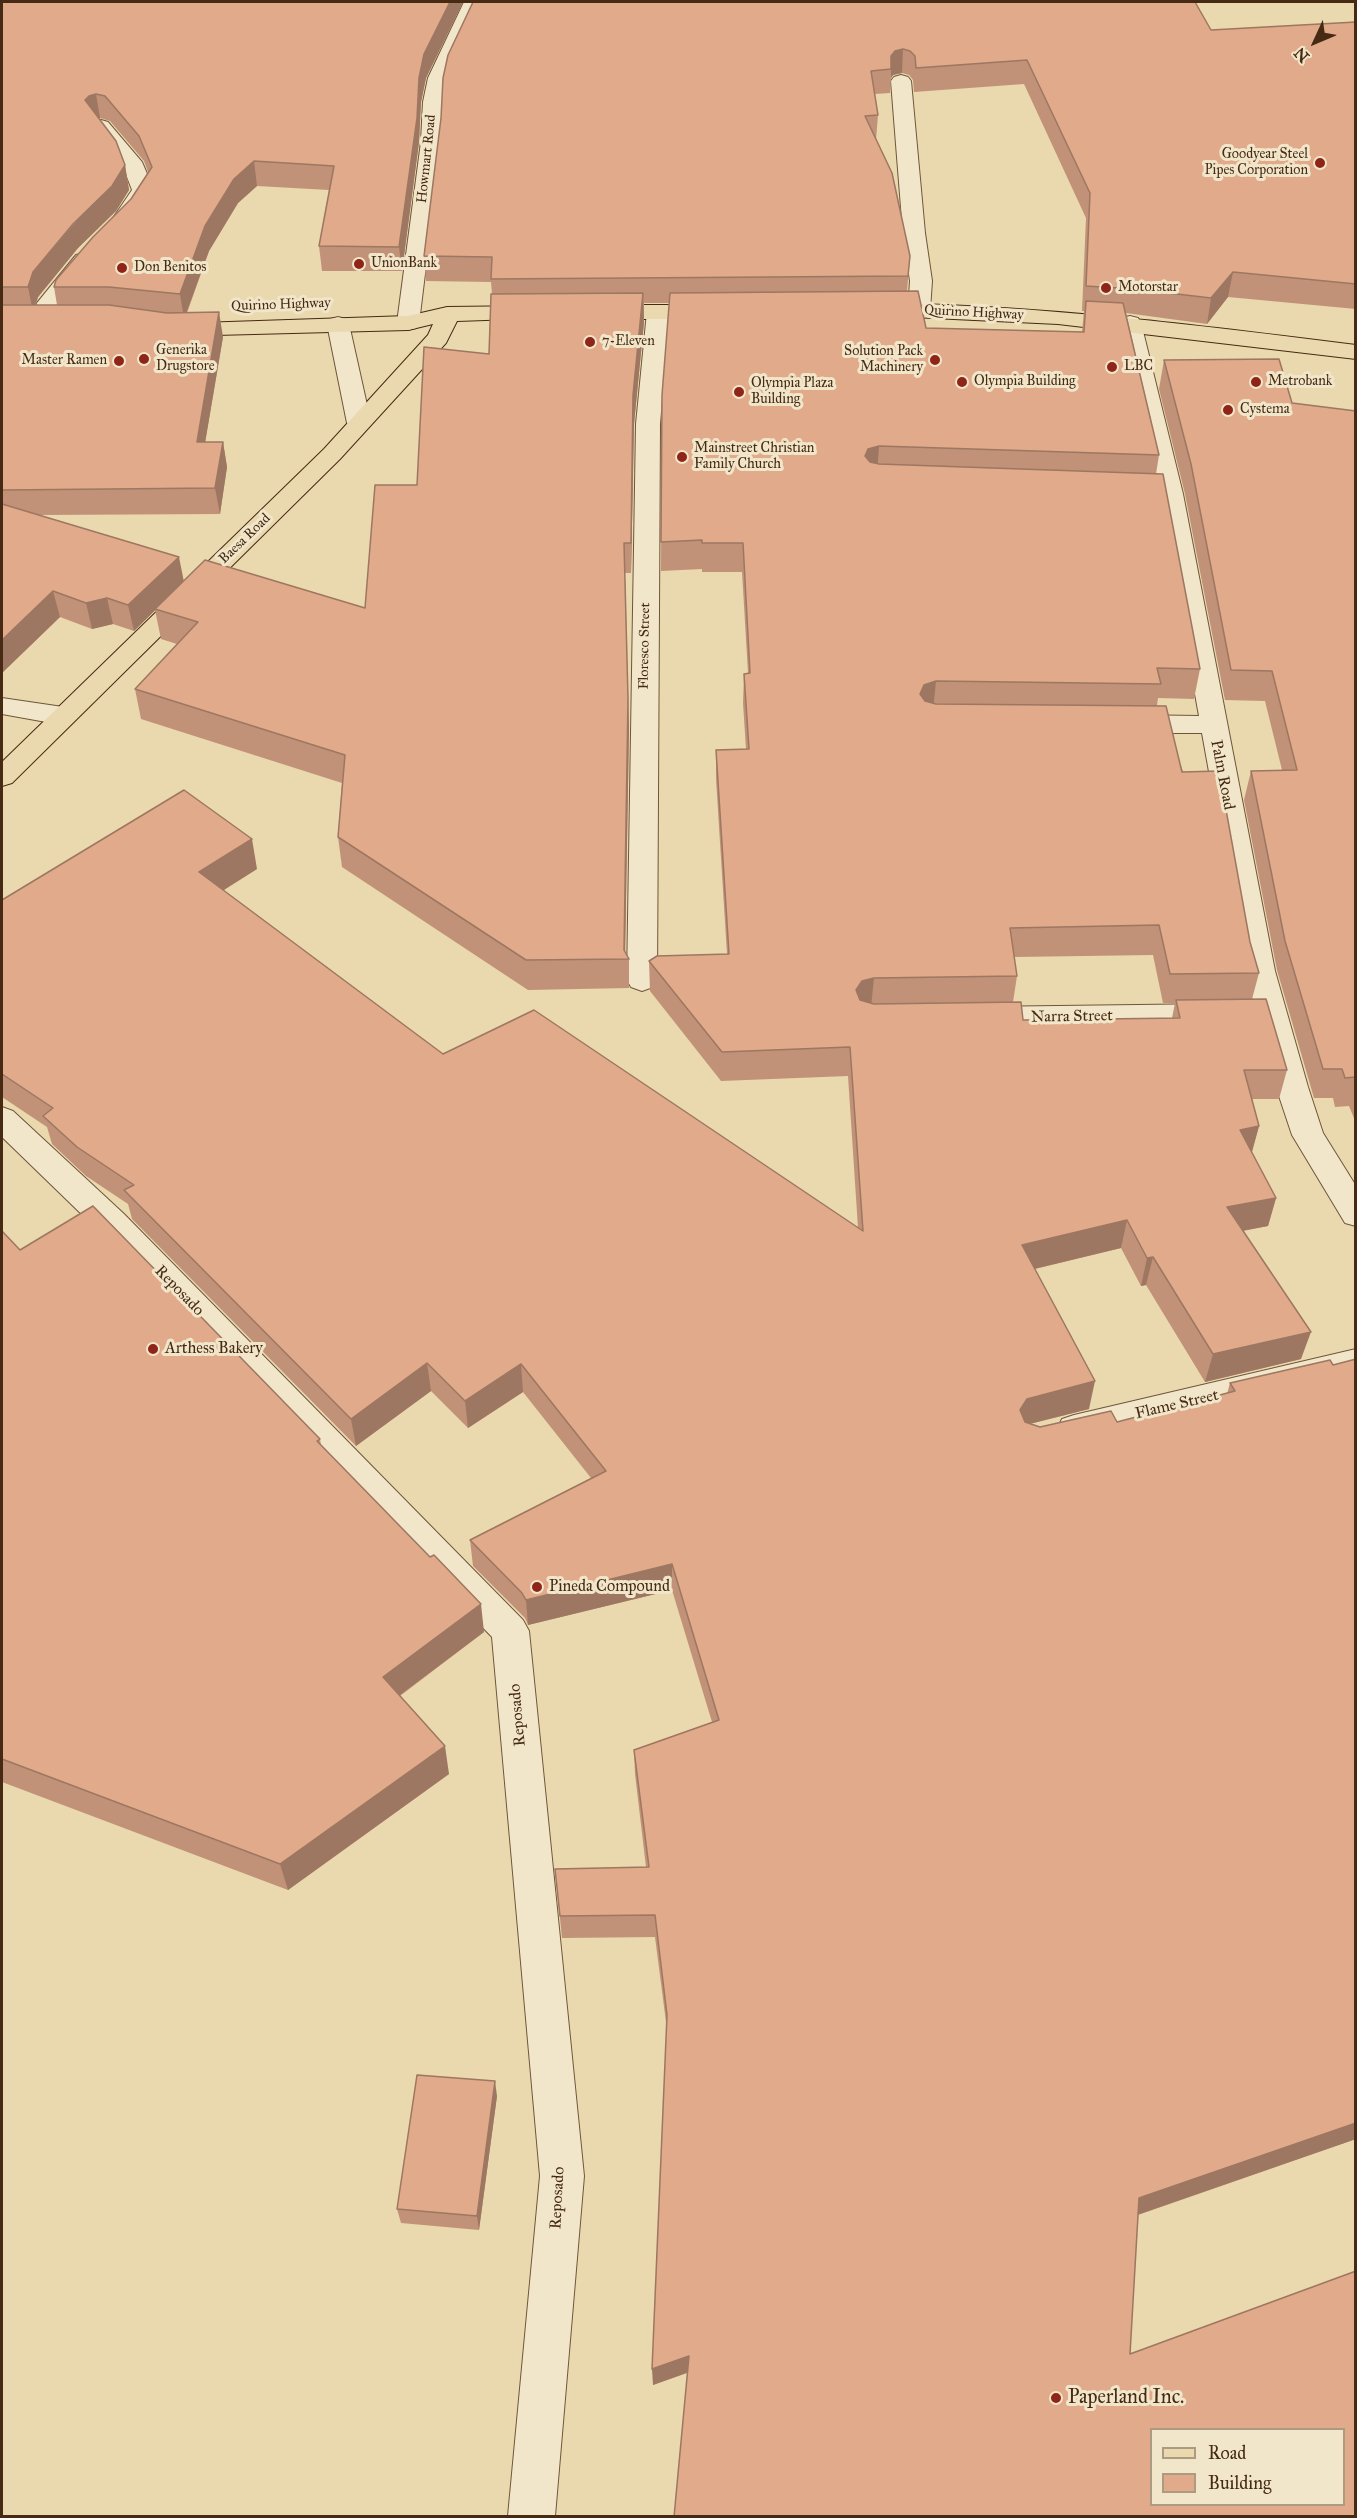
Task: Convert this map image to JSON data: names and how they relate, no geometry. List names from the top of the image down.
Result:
{
  "streets": {
    "main road": ["Quirino Highway", "Baesa Road"],
    "street": [
      "Howmart Road",
      "Floresco Street",
      "Palm Road",
      "Narra Street",
      "Reposado",
      "Flame Street"
    ]
  },
  "crossings": [
    ["Howmart Road", "Quirino Highway"],
    ["Quirino Highway", "Baesa Road"],
    ["Quirino Highway", "Palm Road"],
    ["Palm Road", "Narra Street"]
  ],
  "places": [
    "Goodyear Steel Pipes Corporation",
    "UnionBank",
    "Don Benitos",
    "Motorstar",
    "7-Eleven",
    "Generika Drugstore",
    "Solution Pack Machinery",
    "Master Ramen",
    "LBC",
    "Olympia Building",
    "Metrobank",
    "Olympia Plaza Building",
    "Cystema",
    "Mainstreet Christian Family Church",
    "Arthess Bakery",
    "Pineda Compound",
    "Paperland Inc."
  ],
  "legend": ["Road", "Building"],
  "north": "bottom left"
}
